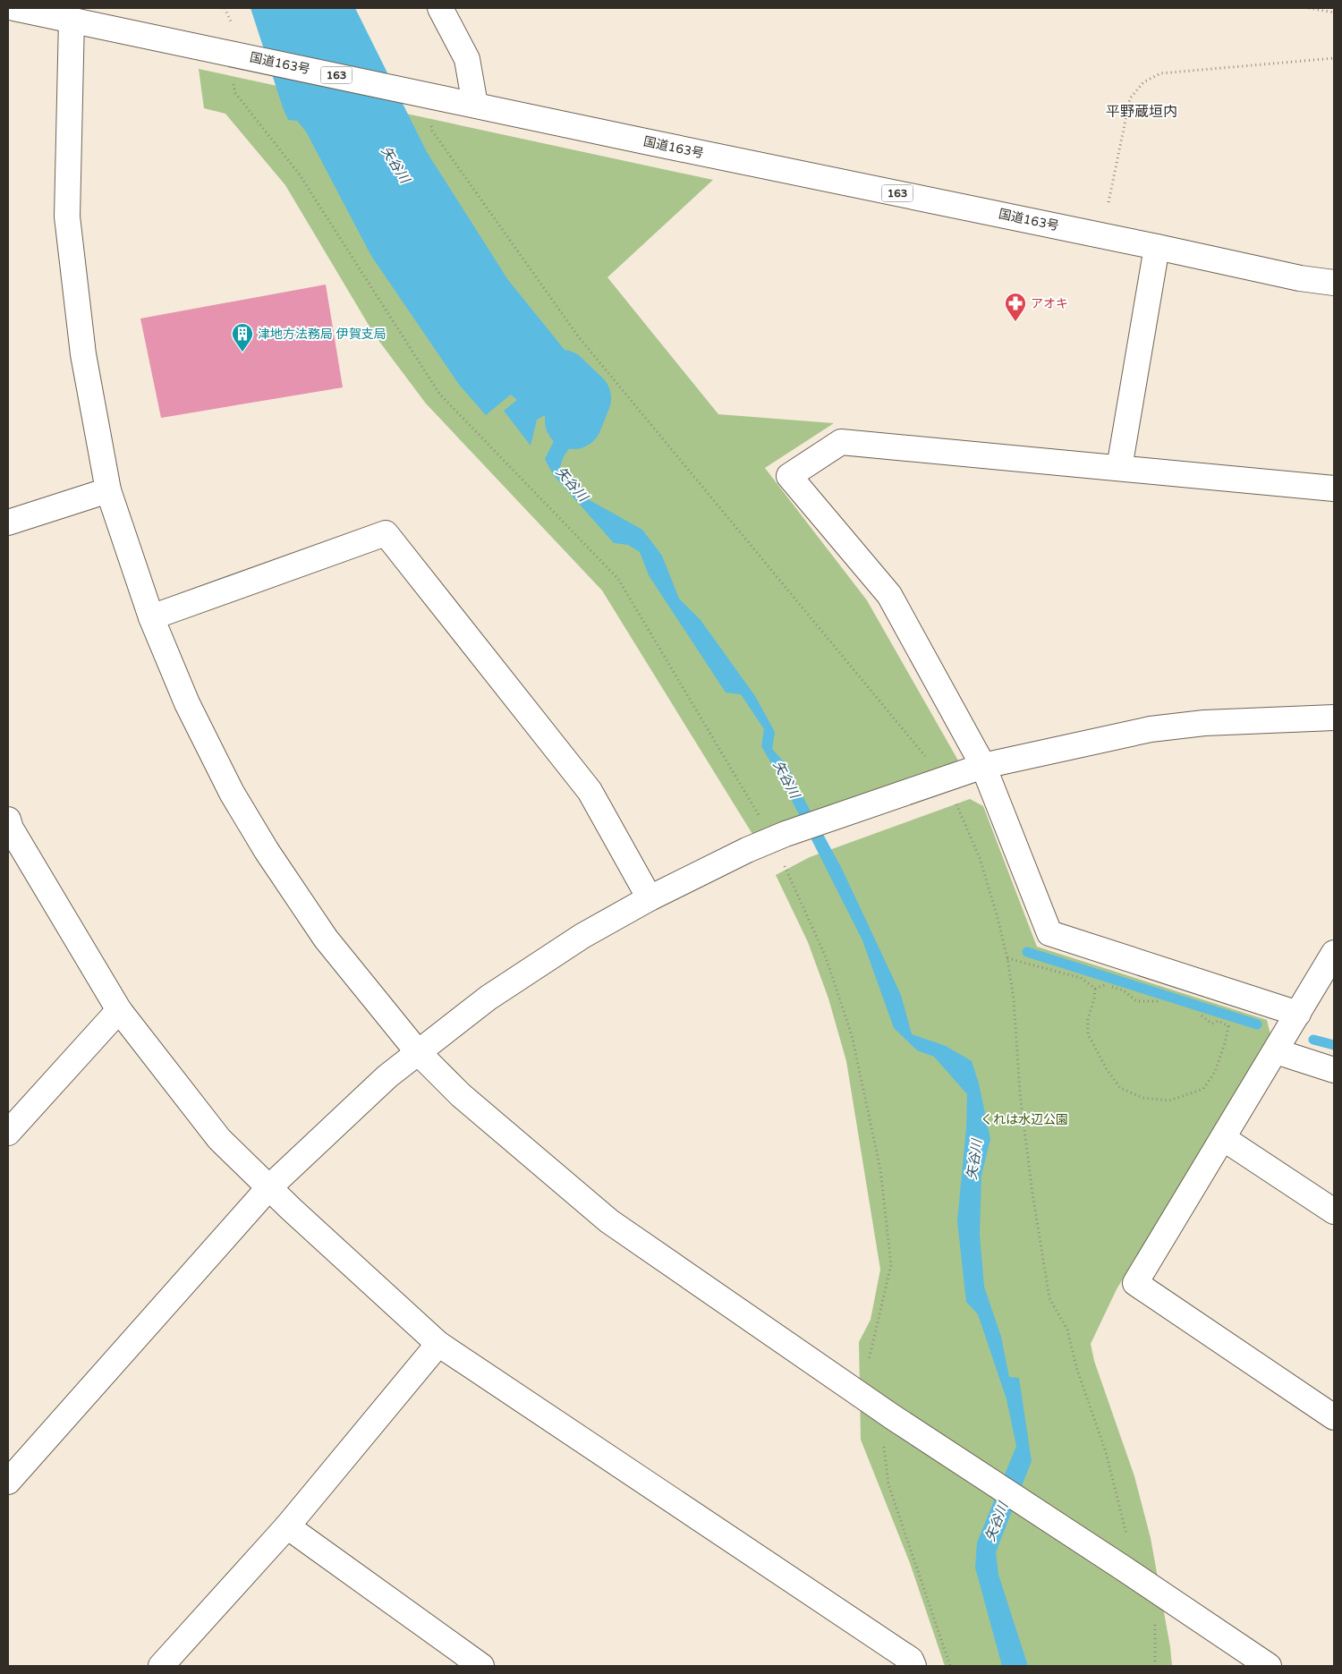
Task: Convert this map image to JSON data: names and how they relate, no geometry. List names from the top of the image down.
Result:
{
  "streets": {
    "main road": ["国道163号", "163"]
  },
  "districts": ["平野蔵垣内"],
  "water": ["矢谷川"],
  "parks": ["くれは水辺公園"],
  "places": {
    "pharmacy": ["アオキ"],
    "building": ["津地方法務局 伊賀支局"]
  }
}
